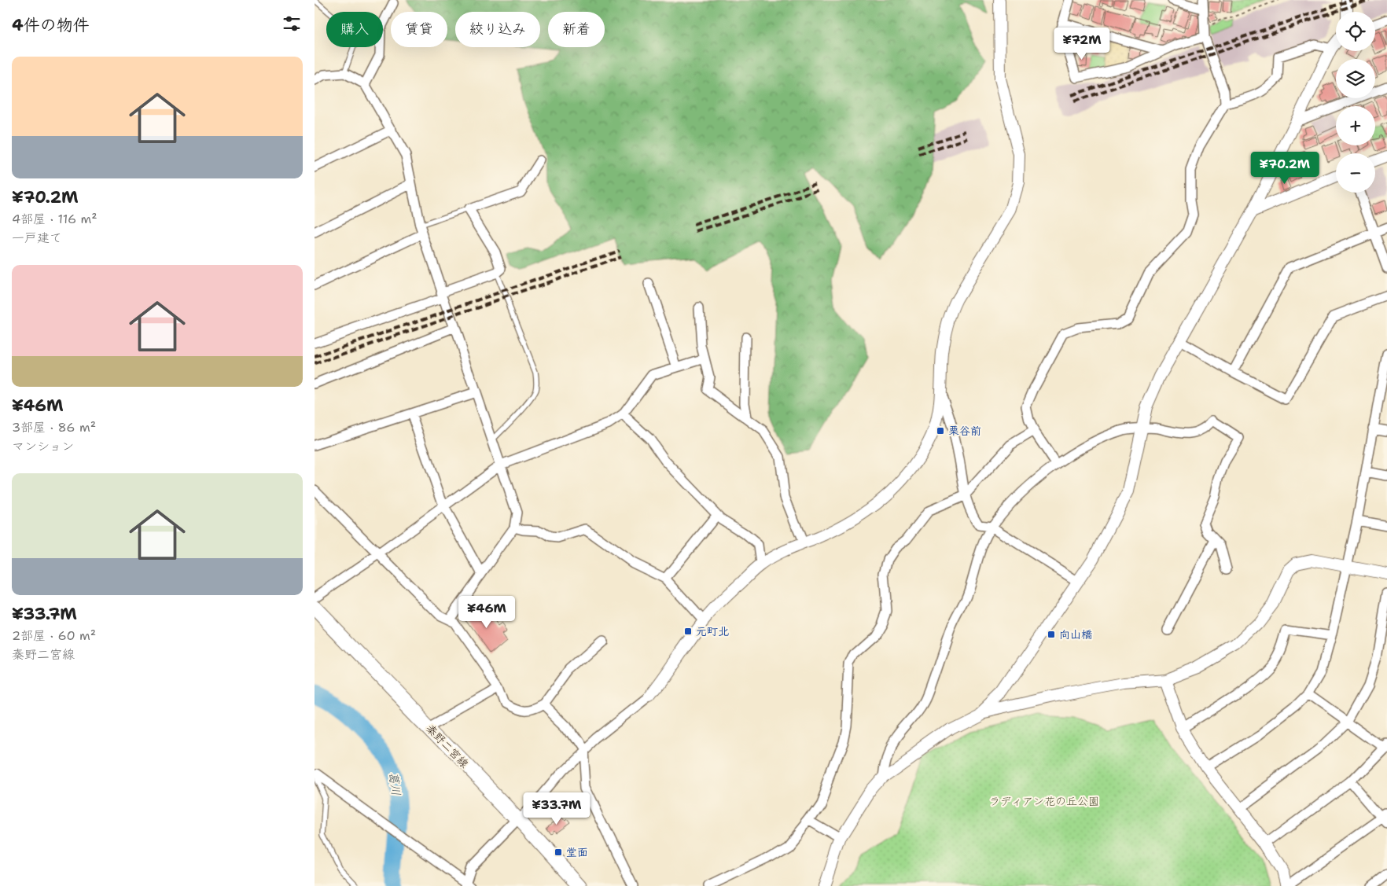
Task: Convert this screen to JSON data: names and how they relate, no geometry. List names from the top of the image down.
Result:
{
  "streets": {
    "main road": ["秦野二宮線"]
  },
  "water": ["葛川"],
  "parks": ["ラディアン花の丘公園"],
  "places": {
    "transit": [
      "栗谷前",
      "元町北",
      "向山橋",
      "堂面"
    ]
  },
  "page": {
    "heading": "4件の物件",
    "map_buttons": ["+", "−"],
    "chip": [
      "購入",
      "賃貸",
      "絞り込み",
      "新着"
    ],
    "price": [
      "¥72M",
      "¥70.2M",
      "¥46M",
      "¥33.7M"
    ],
    "list": [
      {
        "name": "¥70.2M",
        "note": "4部屋 · 116 m² · 一戸建て"
      },
      {
        "name": "¥46M",
        "note": "3部屋 · 86 m² · マンション"
      },
      {
        "name": "¥33.7M",
        "note": "2部屋 · 60 m² · 秦野二宮線"
      }
    ]
  }
}
